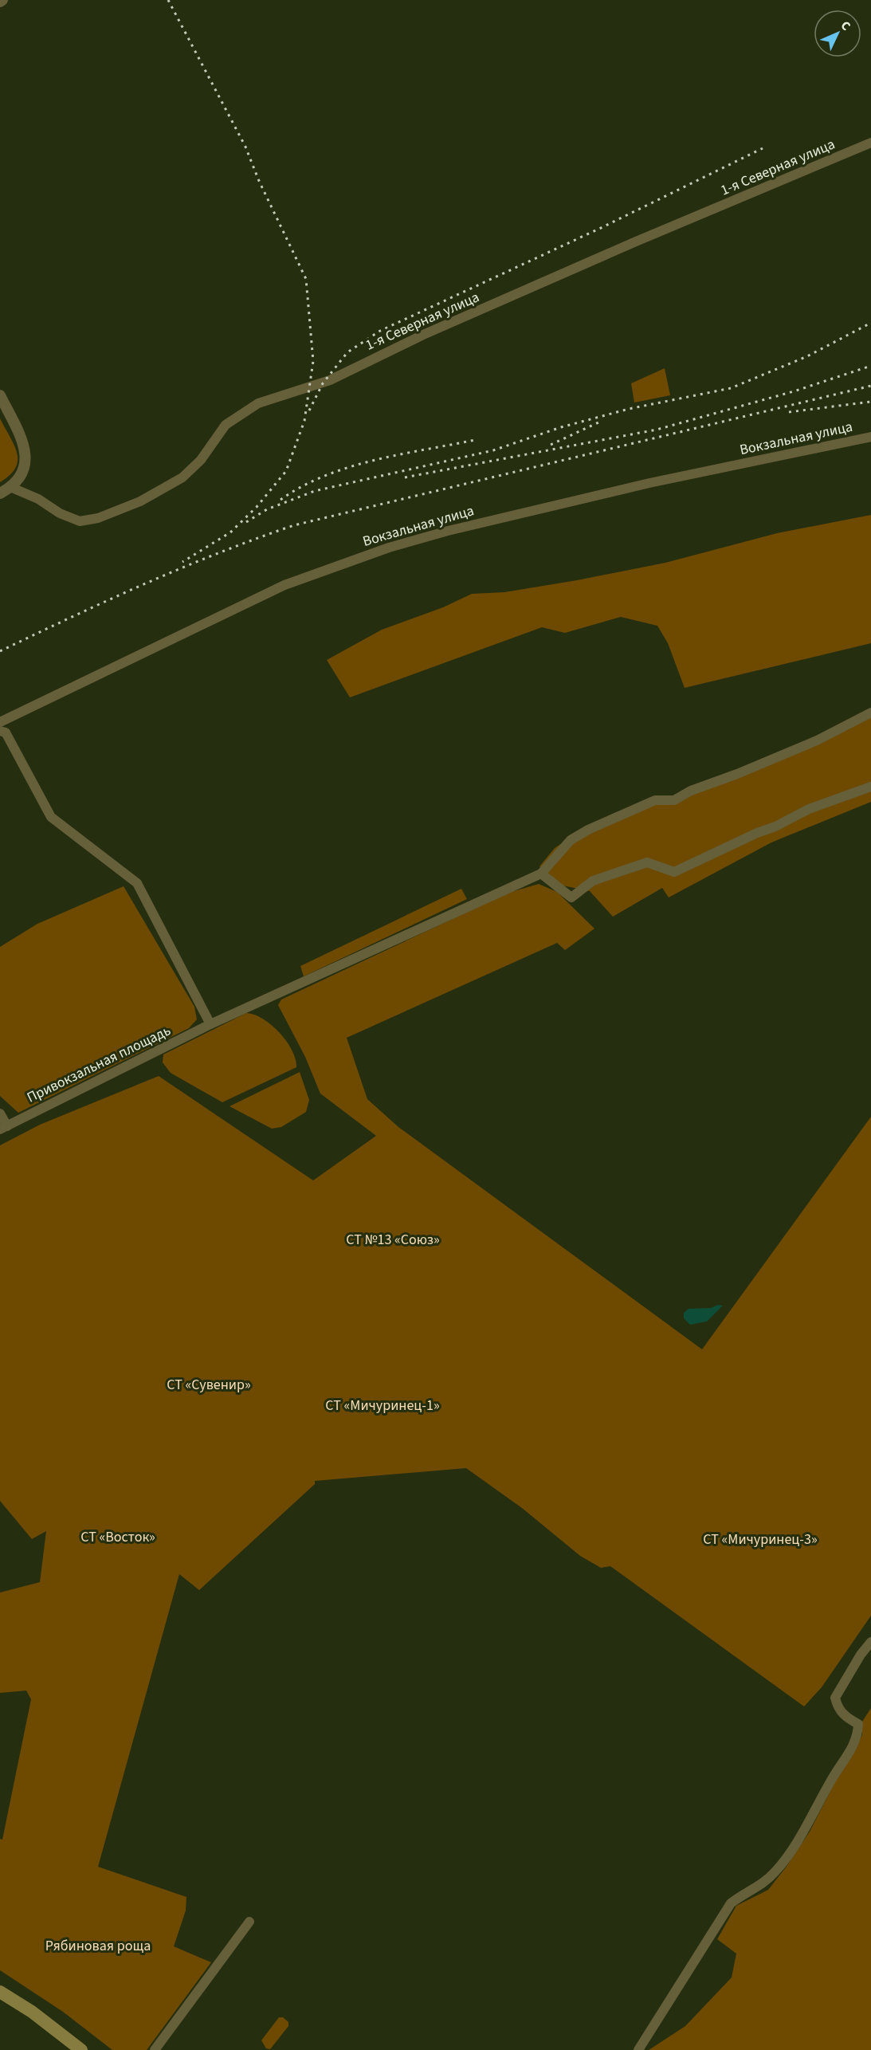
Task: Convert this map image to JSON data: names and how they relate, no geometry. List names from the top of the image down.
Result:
{
  "streets": {
    "street": ["1-я Северная улица", "Вокзальная улица", "Привокзальная площадь"]
  },
  "parks": [
    "СТ №13 «Союз»",
    "СТ «Сувенир»",
    "СТ «Мичуринец-1»",
    "СТ «Восток»",
    "СТ «Мичуринец-3»",
    "Рябиновая роща"
  ],
  "north": "top right"
}
